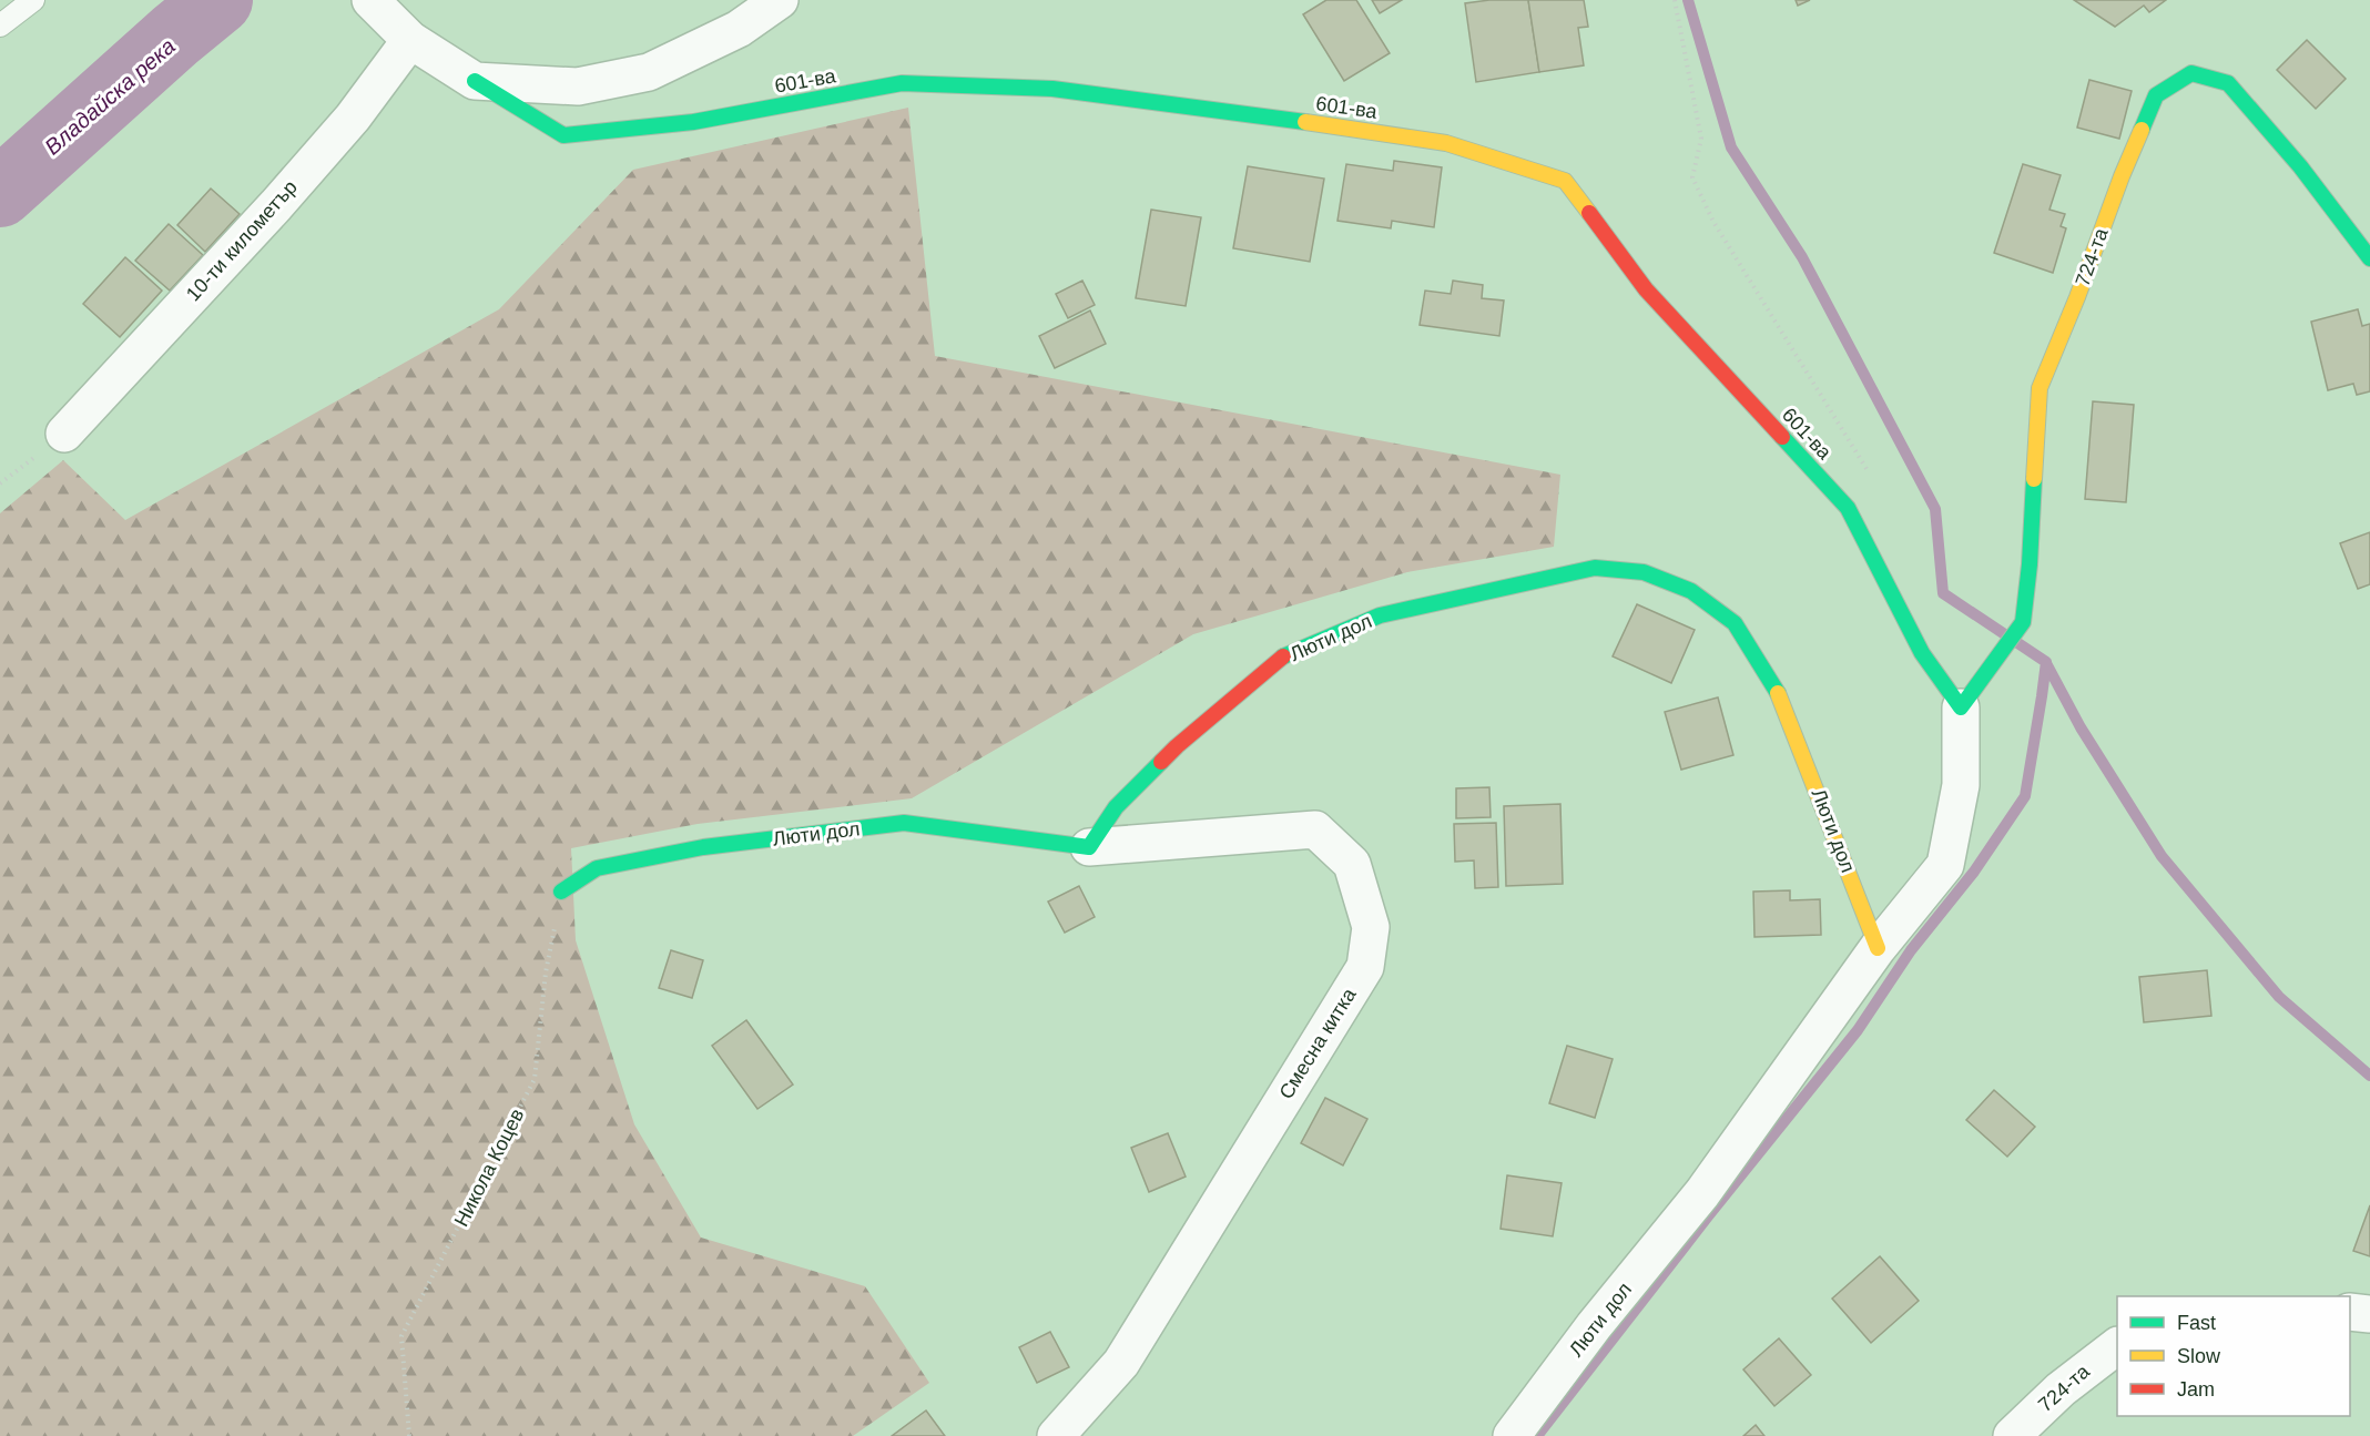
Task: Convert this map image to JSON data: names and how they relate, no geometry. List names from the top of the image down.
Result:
{
  "streets": {
    "street": [
      "601-ва",
      "10-ти километър",
      "724-та",
      "Люти дол",
      "Смесна китка"
    ],
    "path": ["Никола Коцев"]
  },
  "crossings": [
    ["601-ва", "724-та"],
    ["601-ва", "Люти дол"],
    ["724-та", "Люти дол"],
    ["Люти дол", "Смесна китка"],
    ["Люти дол", "Никола Коцев"]
  ],
  "water": ["Владайска река"],
  "legend": ["Fast", "Slow", "Jam"]
}
